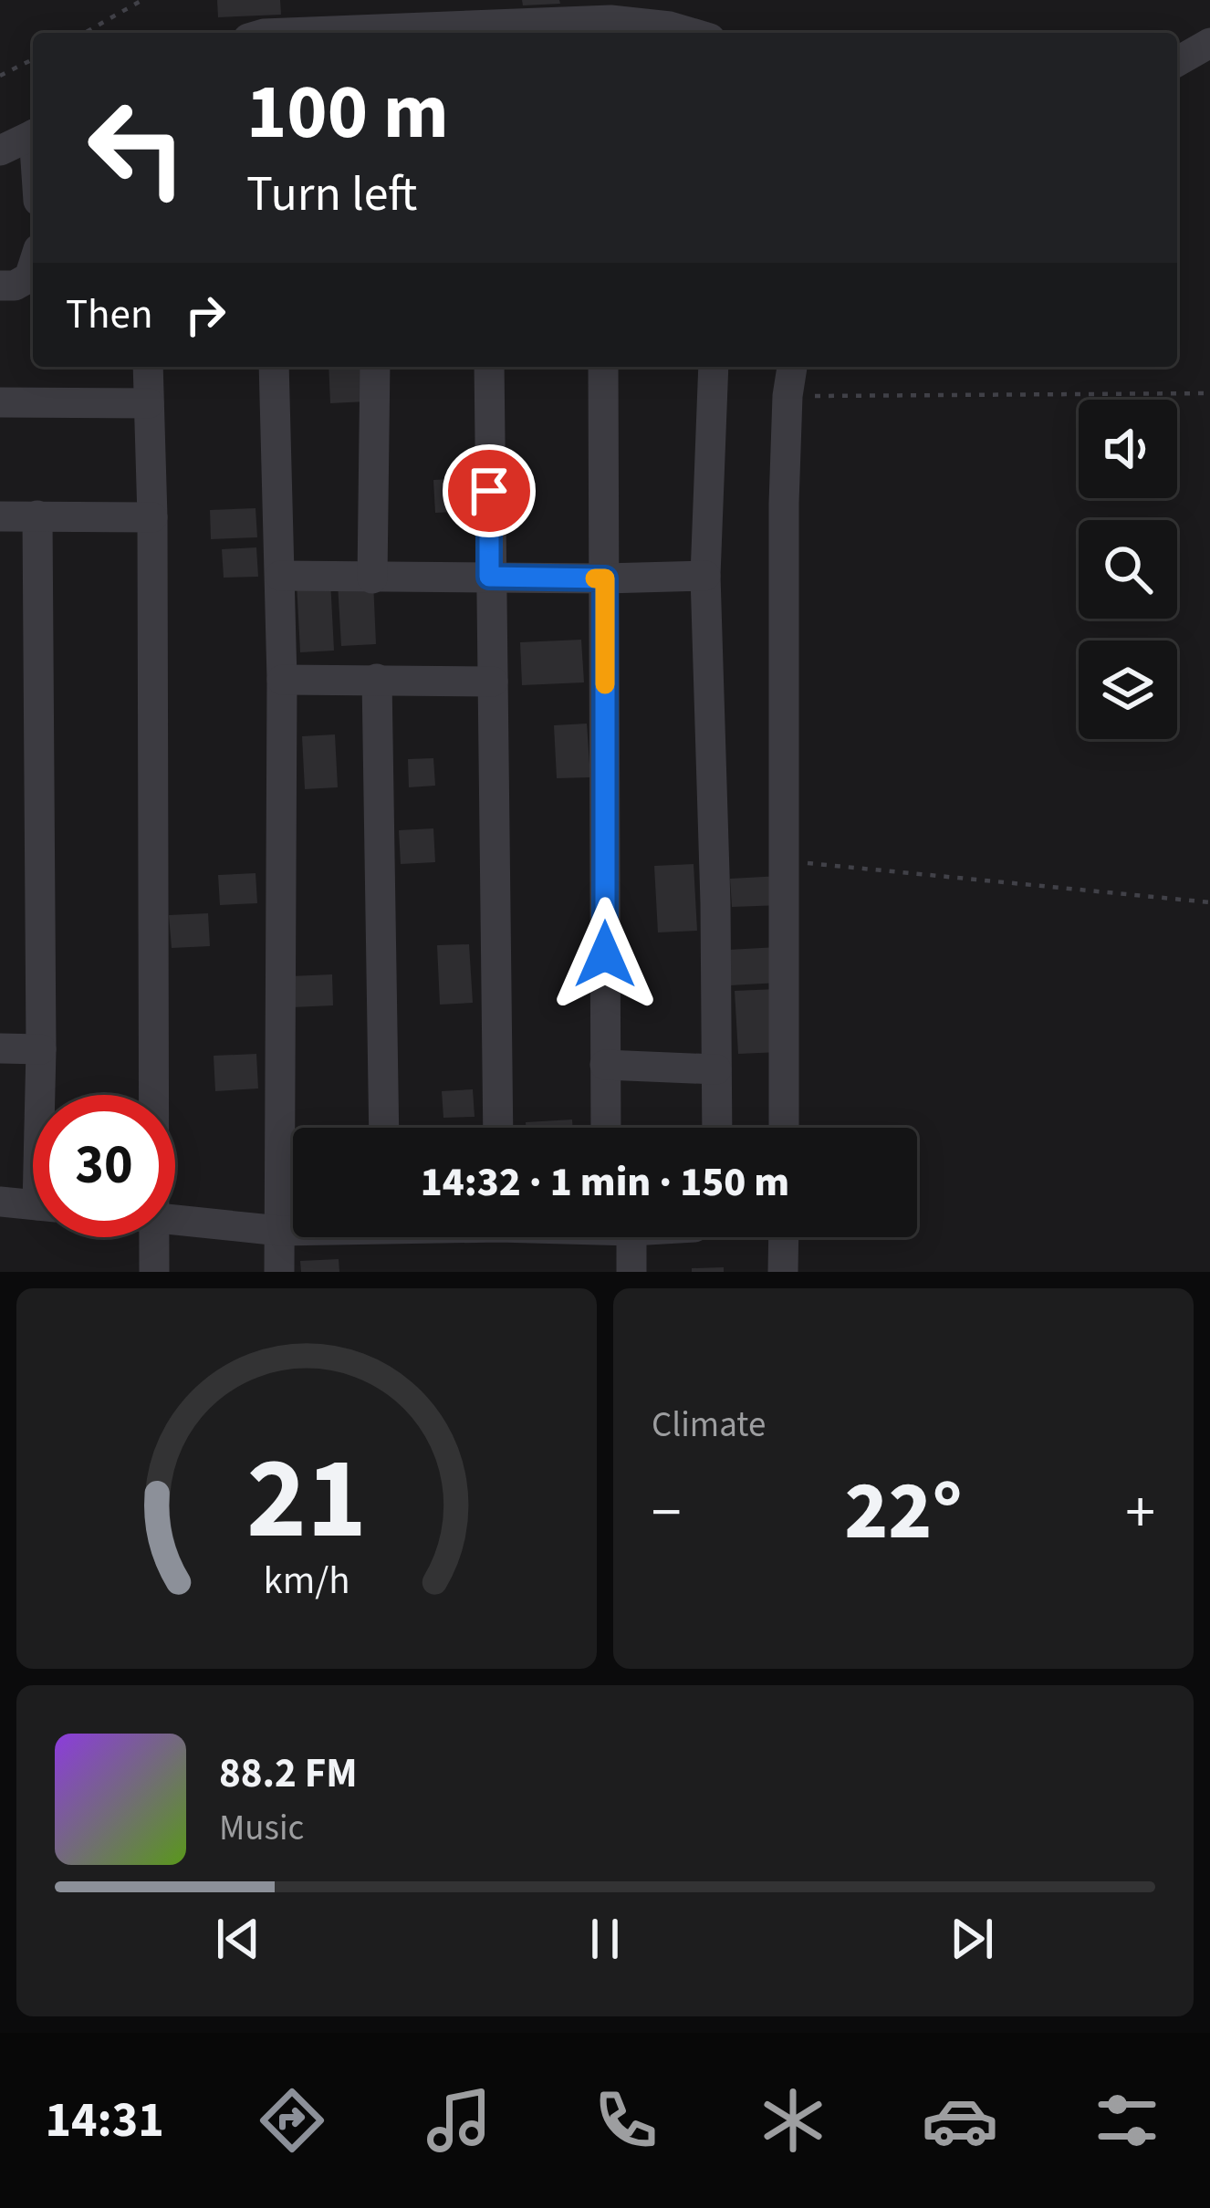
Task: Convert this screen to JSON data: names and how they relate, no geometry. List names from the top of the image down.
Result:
{
  "page": {
    "turn": ["100 m", "Turn left"],
    "then": "Then",
    "limit": "30",
    "trip": "14:32 · 1 min · 150 m",
    "tile": "Climate",
    "heat": ["−", "22°", "+"],
    "song": ["88.2 FM", "Music"],
    "tabs": "14:31",
    "gauge": ["21", "km/h"]
  }
}
